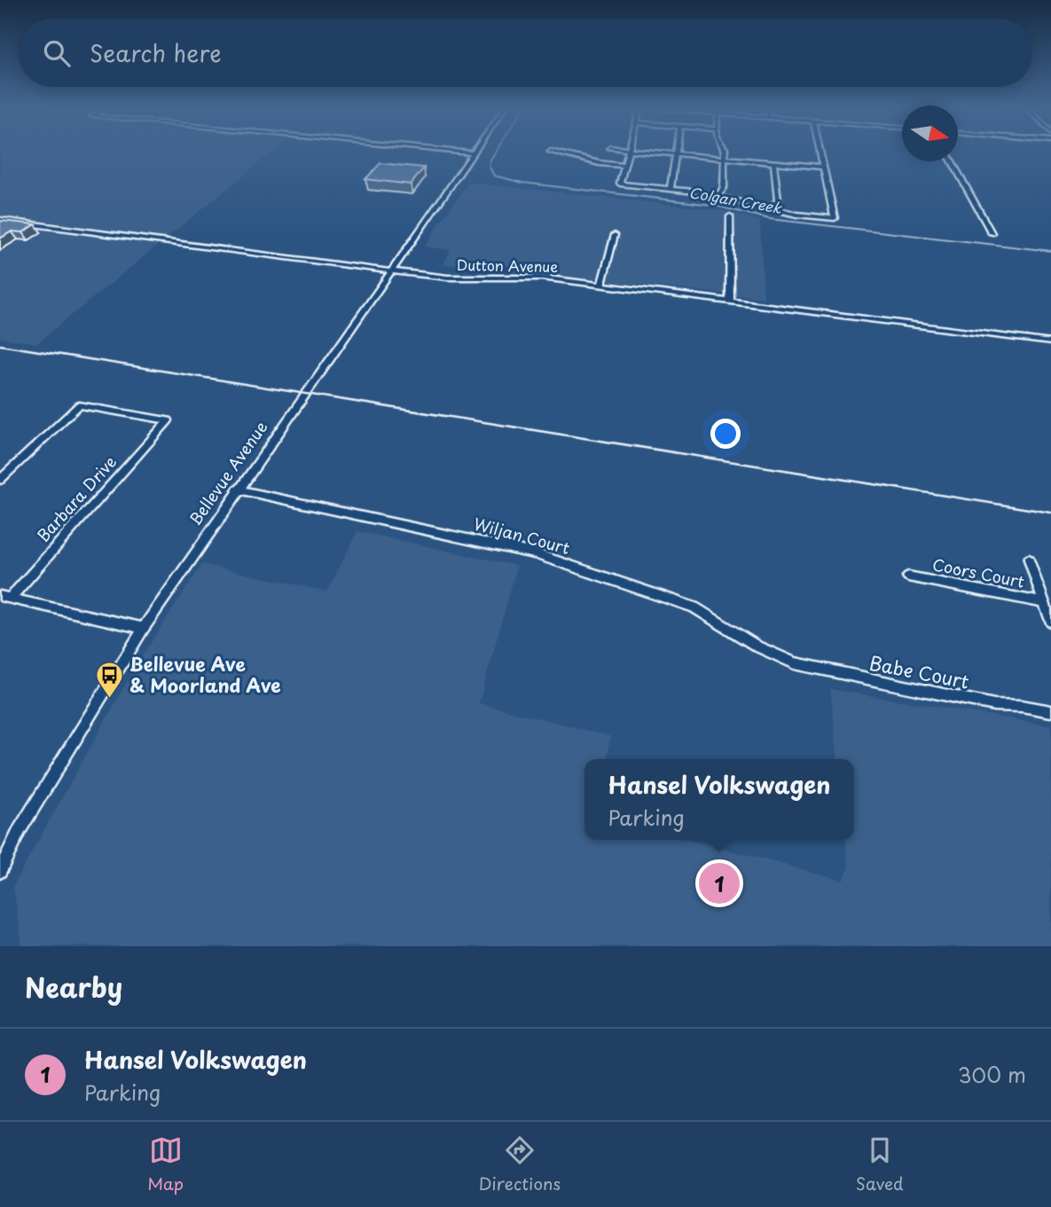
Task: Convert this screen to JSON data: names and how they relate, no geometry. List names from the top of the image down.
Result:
{
  "streets": {
    "street": [
      "Dutton Avenue",
      "Bellevue Avenue",
      "Barbara Drive",
      "Wiljan Court",
      "Coors Court",
      "Babe Court"
    ]
  },
  "crossings": [
    ["Dutton Avenue", "Bellevue Avenue"],
    ["Bellevue Avenue", "Wiljan Court"],
    ["Wiljan Court", "Babe Court"]
  ],
  "water": ["Colgan Creek"],
  "places": {
    "bus stop": ["Bellevue Ave & Moorland Ave"]
  },
  "north": "right",
  "page": {
    "search": "Search here",
    "popup": ["Hansel Volkswagen", "Parking"],
    "pins": "1",
    "heading": "Nearby",
    "list": [
      {
        "mark": "1",
        "name": "Hansel Volkswagen",
        "note": "Parking",
        "value": "300 m"
      }
    ],
    "nav": ["Map", "Directions", "Saved"]
  }
}
